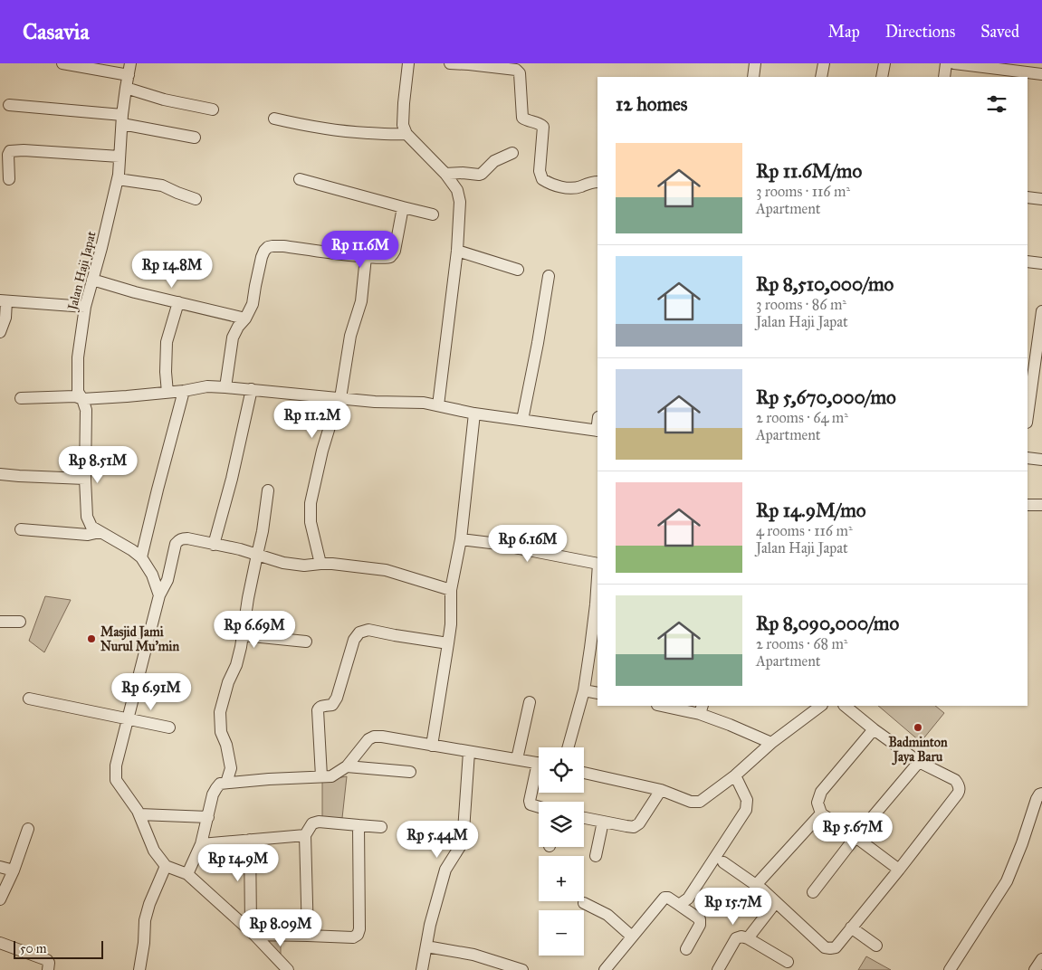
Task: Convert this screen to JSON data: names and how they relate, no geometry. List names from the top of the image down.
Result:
{
  "streets": {
    "street": ["Jalan Haji Japat"]
  },
  "places": ["Masjid Jami Nurul Mu'min", "Badminton Jaya Baru"],
  "scale_bar": "50 m",
  "page": {
    "header": "Casavia",
    "nav": ["Map", "Directions", "Saved"],
    "heading": "12 homes",
    "list": [
      {
        "name": "Rp 11.6M/mo",
        "note": "3 rooms · 116 m² · Apartment"
      },
      {
        "name": "Rp 8,510,000/mo",
        "note": "3 rooms · 86 m² · Jalan Haji Japat"
      },
      {
        "name": "Rp 5,670,000/mo",
        "note": "2 rooms · 64 m² · Apartment"
      },
      {
        "name": "Rp 14.9M/mo",
        "note": "4 rooms · 116 m² · Jalan Haji Japat"
      },
      {
        "name": "Rp 8,090,000/mo",
        "note": "2 rooms · 68 m² · Apartment"
      }
    ],
    "price": [
      "Rp 11.6M",
      "Rp 14.8M",
      "Rp 11.2M",
      "Rp 8.51M",
      "Rp 6.16M",
      "Rp 6.69M",
      "Rp 6.91M",
      "Rp 5.67M",
      "Rp 5.44M",
      "Rp 14.9M",
      "Rp 15.7M",
      "Rp 8.09M"
    ],
    "map_buttons": ["+", "−"],
    "scale": "50 m"
  }
}
